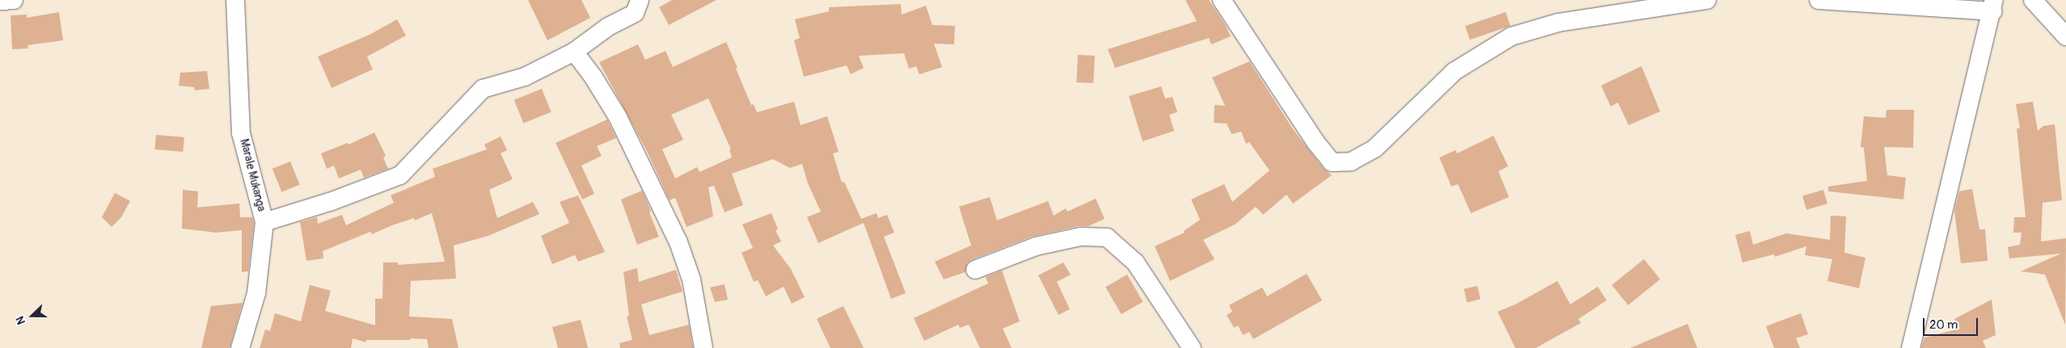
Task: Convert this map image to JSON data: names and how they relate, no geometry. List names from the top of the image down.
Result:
{
  "streets": {
    "street": ["Marale Mukanga"]
  },
  "scale_bar": "20 m",
  "north": "left"
}
